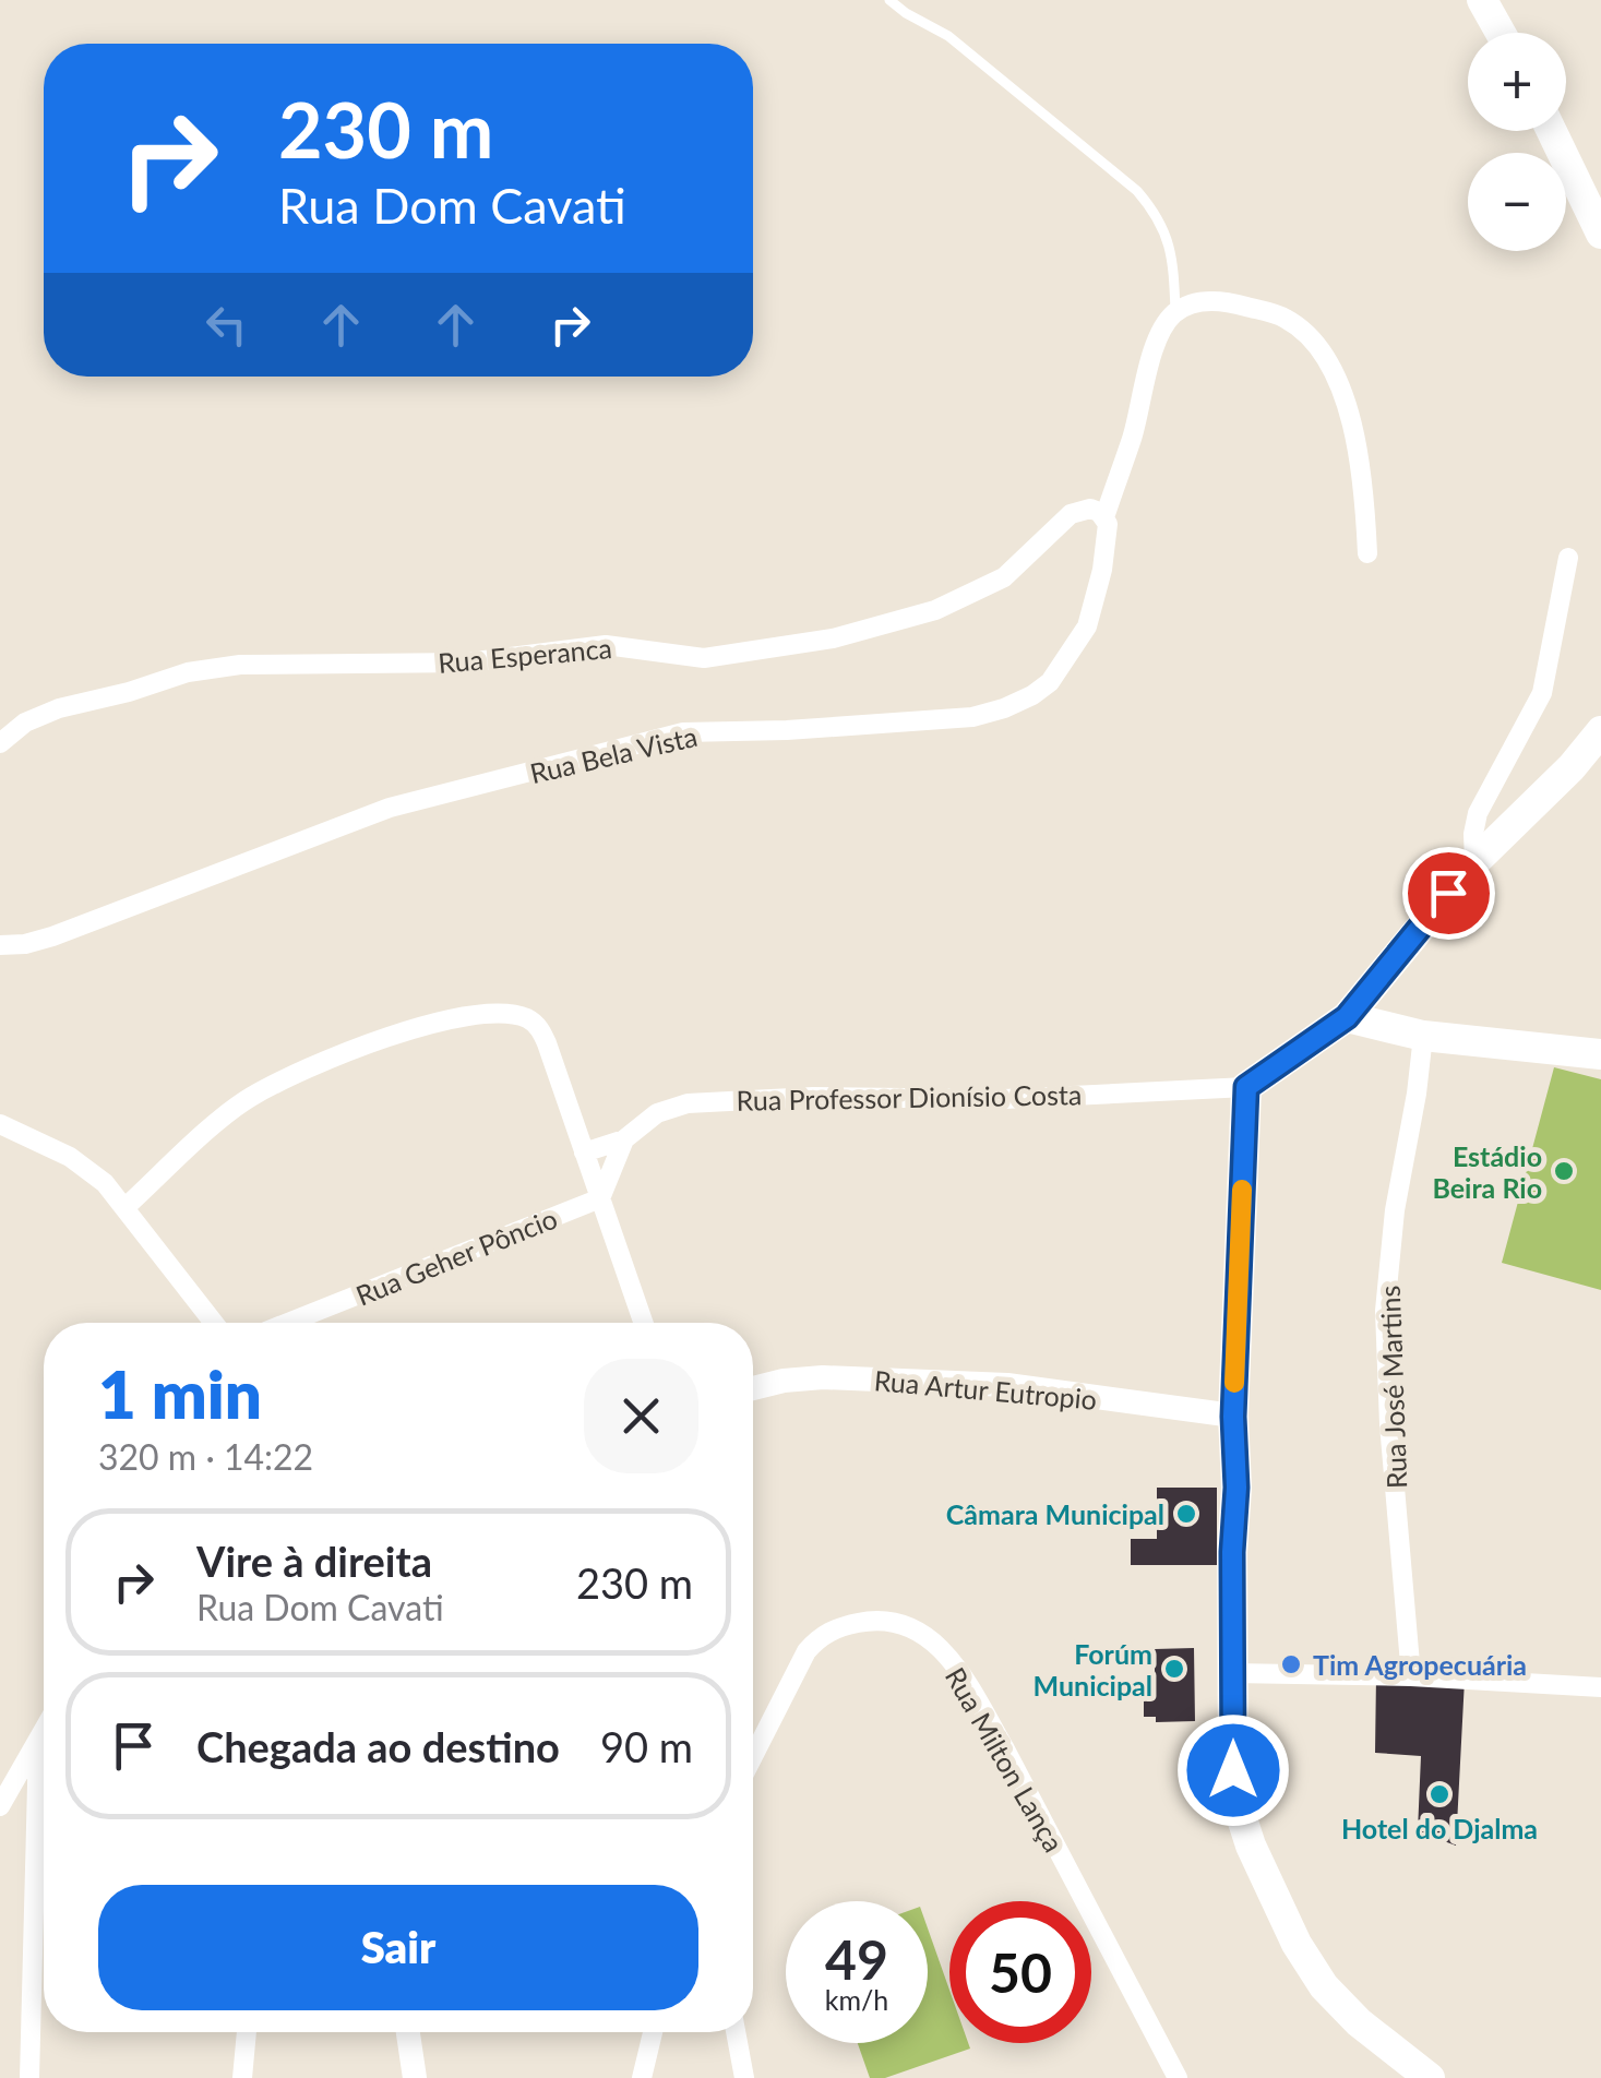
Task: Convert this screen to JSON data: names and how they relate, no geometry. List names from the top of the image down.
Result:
{
  "streets": {
    "street": [
      "Rua Esperanca",
      "Rua Bela Vista",
      "Rua Professor Dionísio Costa",
      "Rua Geher Pôncio",
      "Rua José Martins",
      "Rua Artur Eutropio",
      "Rua Milton Lança"
    ]
  },
  "crossings": [
    ["Rua Esperanca", "Rua Bela Vista"]
  ],
  "places": [
    "Estádio Beira Rio",
    "Câmara Municipal",
    "Tim Agropecuária",
    "Forúm Municipal",
    "Hotel do Djalma"
  ],
  "page": {
    "map_buttons": ["+", "−"],
    "turn": ["230 m", "Rua Dom Cavati"],
    "heading": ["1 min", "320 m · 14:22"],
    "list": [
      {
        "name": "Vire à direita",
        "note": "Rua Dom Cavati",
        "value": "230 m"
      },
      {
        "name": "Chegada ao destino",
        "value": "90 m"
      }
    ],
    "buttons": "Sair",
    "speed": "49 km/h",
    "limit": "50"
  }
}
